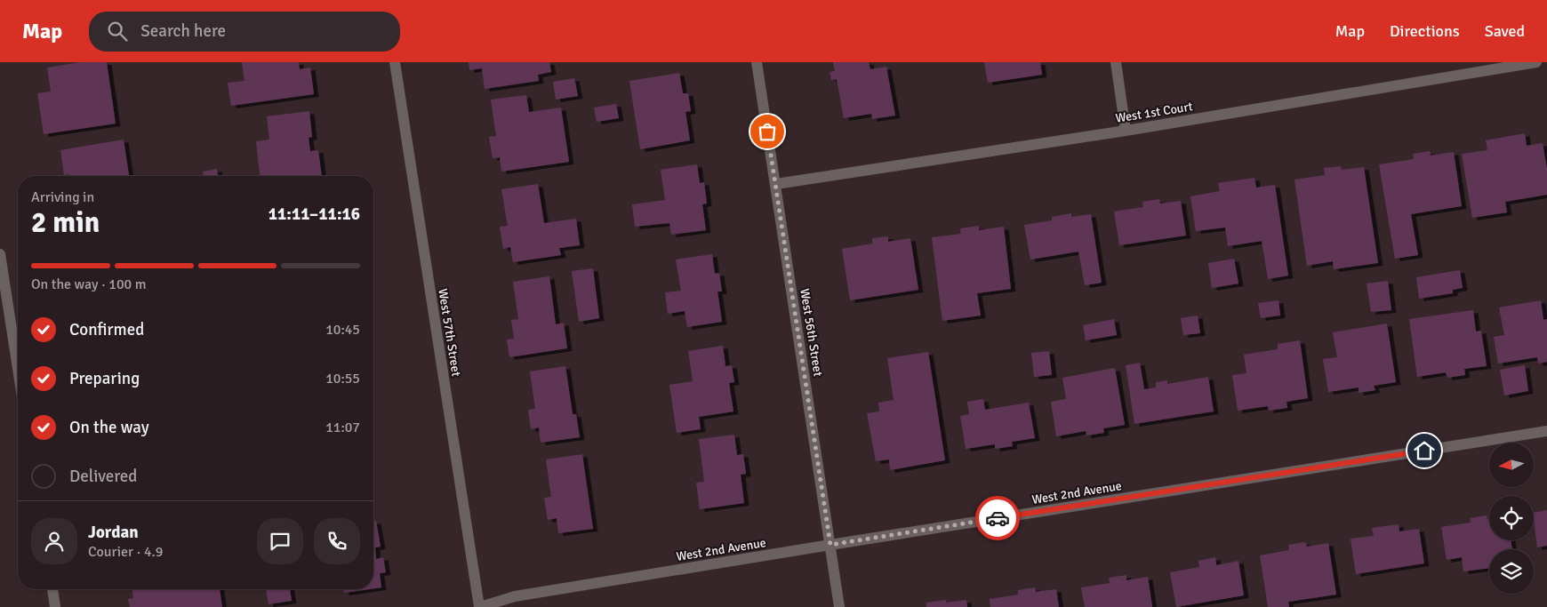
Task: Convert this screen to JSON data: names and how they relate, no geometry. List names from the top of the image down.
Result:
{
  "streets": {
    "street": [
      "West 1st Court",
      "West 57th Street",
      "West 56th Street",
      "West 2nd Avenue"
    ]
  },
  "crossings": [
    ["West 1st Court", "West 56th Street"],
    ["West 57th Street", "West 2nd Avenue"],
    ["West 56th Street", "West 2nd Avenue"]
  ],
  "north": "left",
  "page": {
    "header": "Map",
    "search": "Search here",
    "nav": ["Map", "Directions", "Saved"],
    "heading": ["2 min", "Arriving in", "11:11–11:16"],
    "panel": ["Jordan", "Courier · 4.9"],
    "bar": "On the way · 100 m",
    "list": [
      ["Confirmed", "10:45"],
      ["Preparing", "10:55"],
      ["On the way", "11:07"],
      "Delivered"
    ]
  }
}
